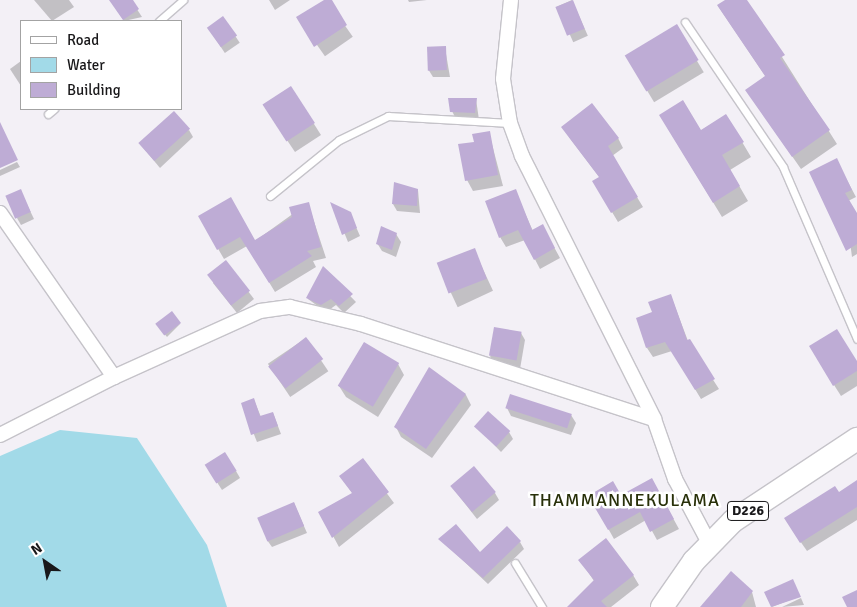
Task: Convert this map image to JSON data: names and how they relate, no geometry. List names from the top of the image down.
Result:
{
  "streets": {
    "main road": ["D226"]
  },
  "districts": ["THAMMANNEKULAMA"],
  "legend": ["Road", "Water", "Building"],
  "north": "top left"
}
